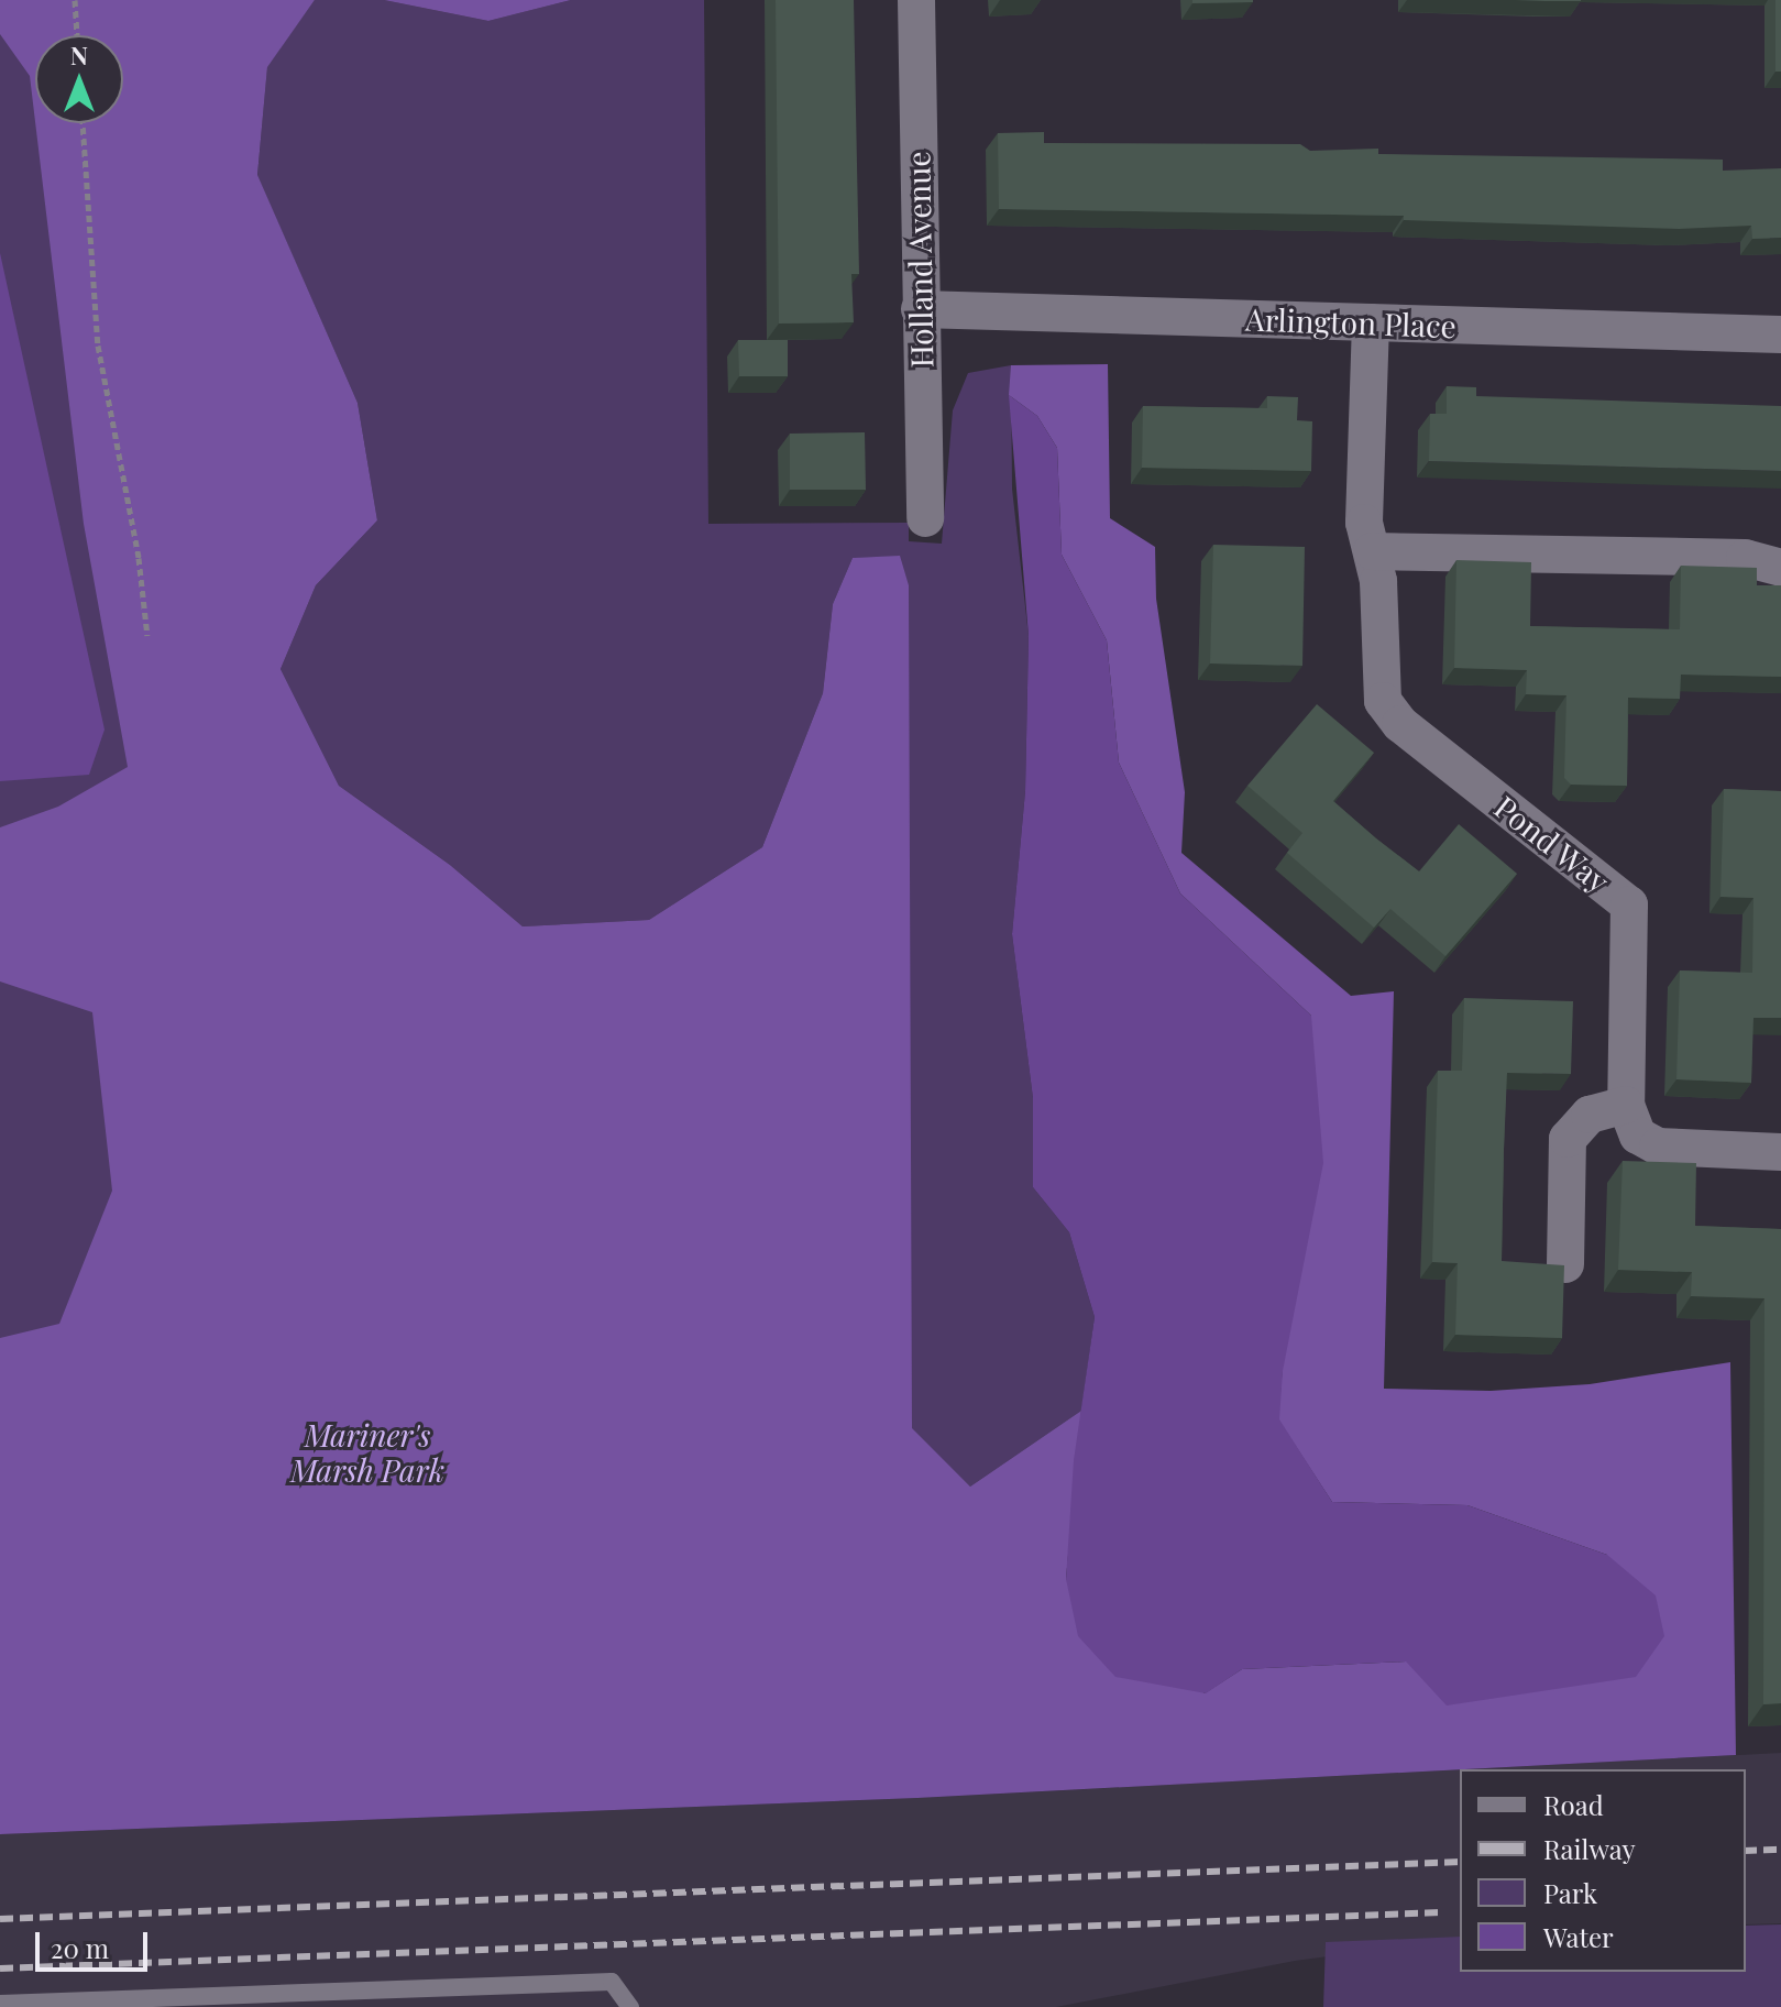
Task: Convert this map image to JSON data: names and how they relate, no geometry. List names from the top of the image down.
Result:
{
  "streets": {
    "street": ["Holland Avenue", "Arlington Place", "Pond Way"]
  },
  "crossings": [
    ["Holland Avenue", "Arlington Place"],
    ["Arlington Place", "Pond Way"]
  ],
  "parks": ["Mariner's Marsh Park"],
  "legend": [
    "Road",
    "Railway",
    "Park",
    "Water"
  ],
  "scale_bar": "20 m",
  "north": "top"
}
